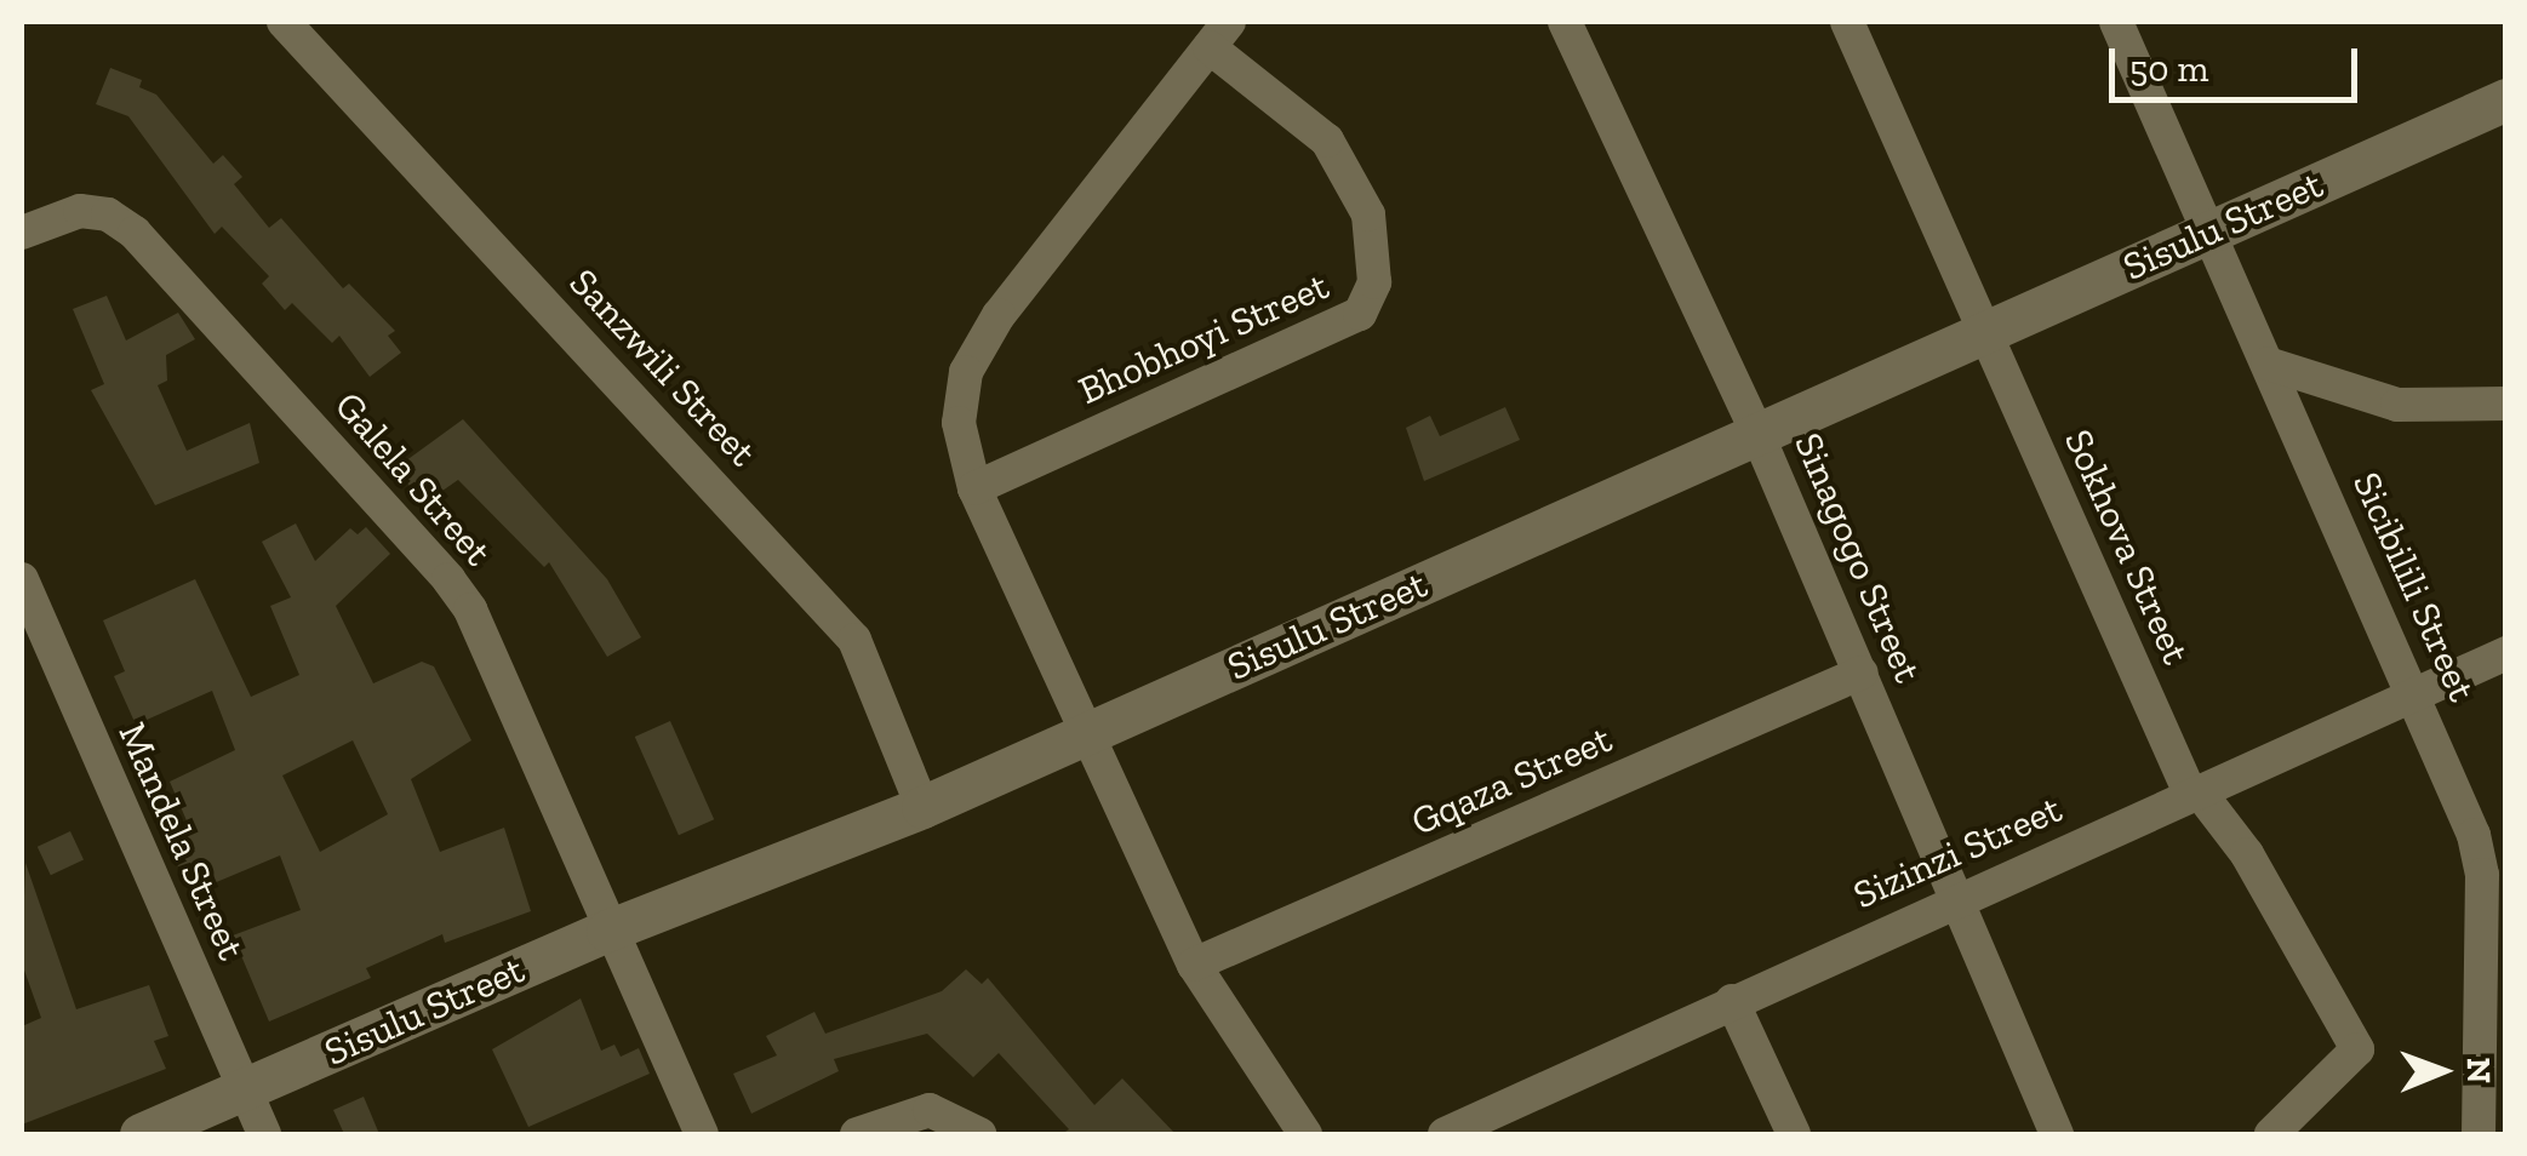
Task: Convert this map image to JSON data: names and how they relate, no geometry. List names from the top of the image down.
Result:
{
  "streets": {
    "street": [
      "Sisulu Street",
      "Bhobhoyi Street",
      "Sanzwili Street",
      "Galela Street",
      "Sokhova Street",
      "Sinagogo Street",
      "Sicibilili Street",
      "Gqaza Street",
      "Mandela Street",
      "Sizinzi Street"
    ]
  },
  "crossings": [
    ["Sisulu Street", "Sanzwili Street"],
    ["Sisulu Street", "Galela Street"],
    ["Sisulu Street", "Sokhova Street"],
    ["Sisulu Street", "Sinagogo Street"],
    ["Sisulu Street", "Sicibilili Street"],
    ["Sisulu Street", "Mandela Street"],
    ["Sokhova Street", "Sizinzi Street"],
    ["Sinagogo Street", "Gqaza Street"],
    ["Sinagogo Street", "Sizinzi Street"],
    ["Sicibilili Street", "Sizinzi Street"]
  ],
  "scale_bar": "50 m",
  "north": "right"
}
